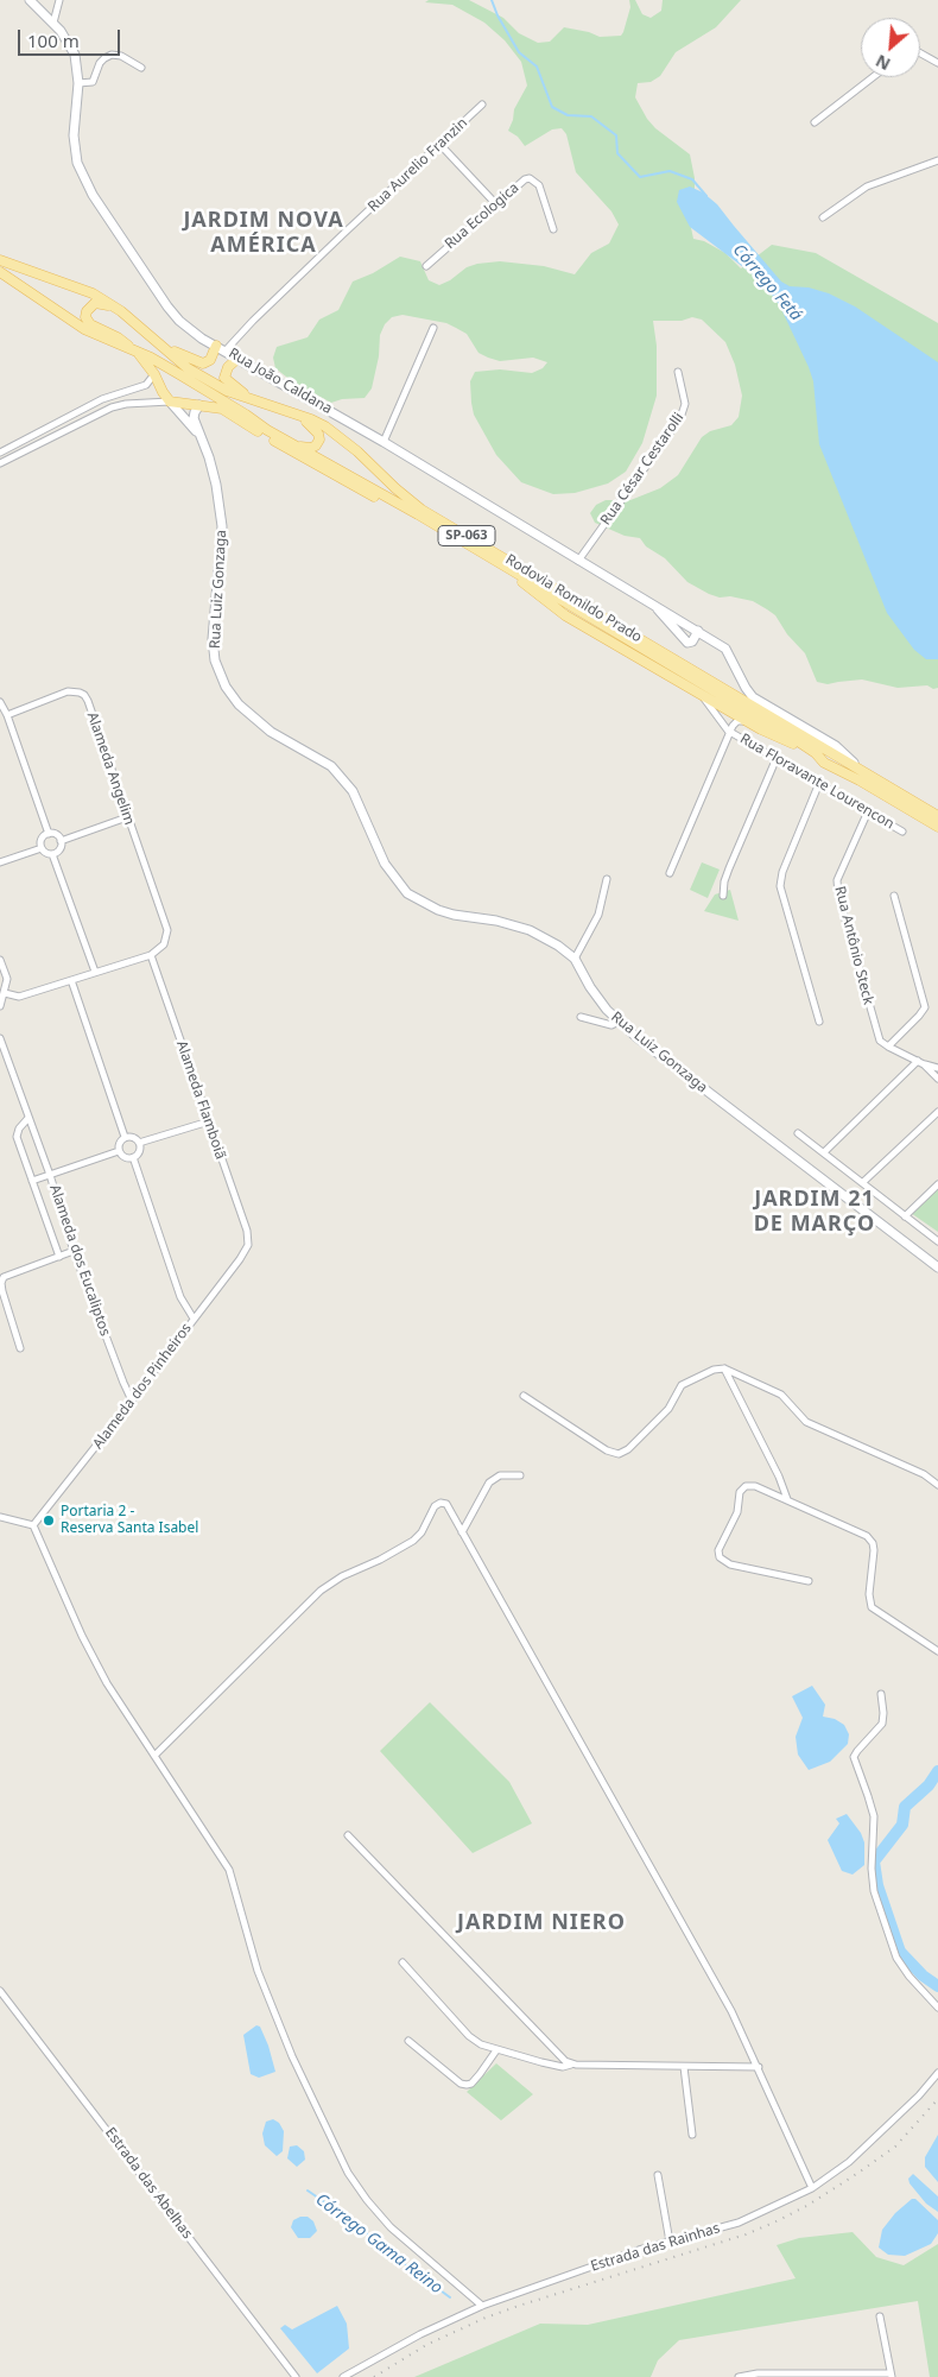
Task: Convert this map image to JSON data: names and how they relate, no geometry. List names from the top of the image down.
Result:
{
  "streets": {
    "main road": [
      "Rua João Caldana",
      "SP-063",
      "Rua Luiz Gonzaga",
      "Rodovia Romildo Prado"
    ],
    "street": [
      "Rua Aurelio Franzin",
      "Rua Ecologica",
      "Rua César Cestarolli",
      "Alameda Angelim",
      "Rua Floravante Lourencon",
      "Rua Antônio Steck",
      "Alameda Flamboiã",
      "Alameda dos Eucaliptos",
      "Alameda dos Pinheiros",
      "Estrada das Abelhas",
      "Estrada das Rainhas"
    ]
  },
  "crossings": [
    ["Rua Aurelio Franzin", "Rua João Caldana"],
    ["Rua João Caldana", "Rua César Cestarolli"],
    ["Rua João Caldana", "Rodovia Romildo Prado"],
    ["Alameda Angelim", "Alameda Flamboiã"],
    ["Rua Floravante Lourencon", "Rua Antônio Steck"],
    ["Alameda Flamboiã", "Alameda dos Pinheiros"],
    ["Alameda dos Eucaliptos", "Alameda dos Pinheiros"]
  ],
  "districts": ["JARDIM NOVA AMÉRICA", "JARDIM 21 DE MARÇO", "JARDIM NIERO"],
  "water": ["Córrego Fetá", "Córrego Gama Reino"],
  "places": ["Portaria 2 - Reserva Santa Isabel"],
  "scale_bar": "100 m",
  "north": "bottom left"
}
